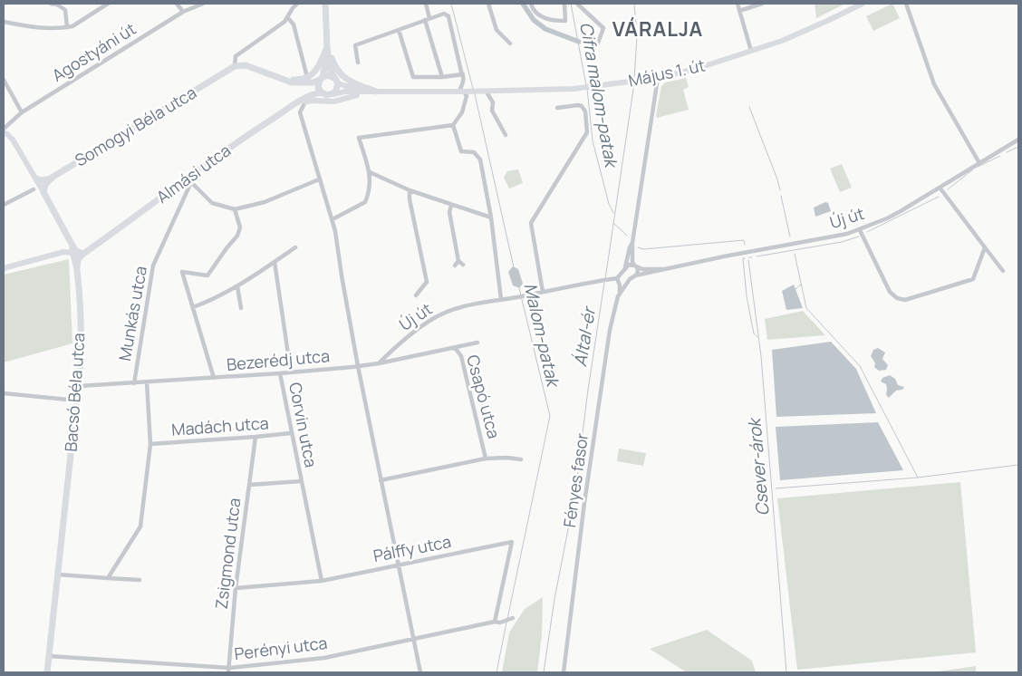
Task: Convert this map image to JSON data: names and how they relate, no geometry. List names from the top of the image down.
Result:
{
  "streets": {
    "main road": [
      "Május 1. út",
      "Somogyi Béla utca",
      "Almási utca",
      "Bacsó Béla utca"
    ],
    "street": [
      "Agostyáni út",
      "Új út",
      "Munkás utca",
      "Bezerédj utca",
      "Csapó utca",
      "Corvin utca",
      "Madách utca",
      "Fényes fasor",
      "Pálffy utca",
      "Zsigmond utca",
      "Perényi utca"
    ]
  },
  "crossings": [
    ["Május 1. út", "Almási utca"],
    ["Somogyi Béla utca", "Bacsó Béla utca"],
    ["Almási utca", "Munkás utca"],
    ["Almási utca", "Bacsó Béla utca"],
    ["Új út", "Bezerédj utca"],
    ["Új út", "Fényes fasor"],
    ["Munkás utca", "Bezerédj utca"],
    ["Bezerédj utca", "Bacsó Béla utca"],
    ["Bezerédj utca", "Csapó utca"],
    ["Bezerédj utca", "Corvin utca"],
    ["Bacsó Béla utca", "Perényi utca"],
    ["Corvin utca", "Madách utca"],
    ["Corvin utca", "Pálffy utca"],
    ["Corvin utca", "Zsigmond utca"],
    ["Madách utca", "Zsigmond utca"],
    ["Pálffy utca", "Zsigmond utca"],
    ["Pálffy utca", "Perényi utca"],
    ["Zsigmond utca", "Perényi utca"]
  ],
  "districts": ["VÁRALJA"],
  "water": [
    "Cifra malom-patak",
    "Malom-patak",
    "Által-ér",
    "Csever-árok"
  ]
}
